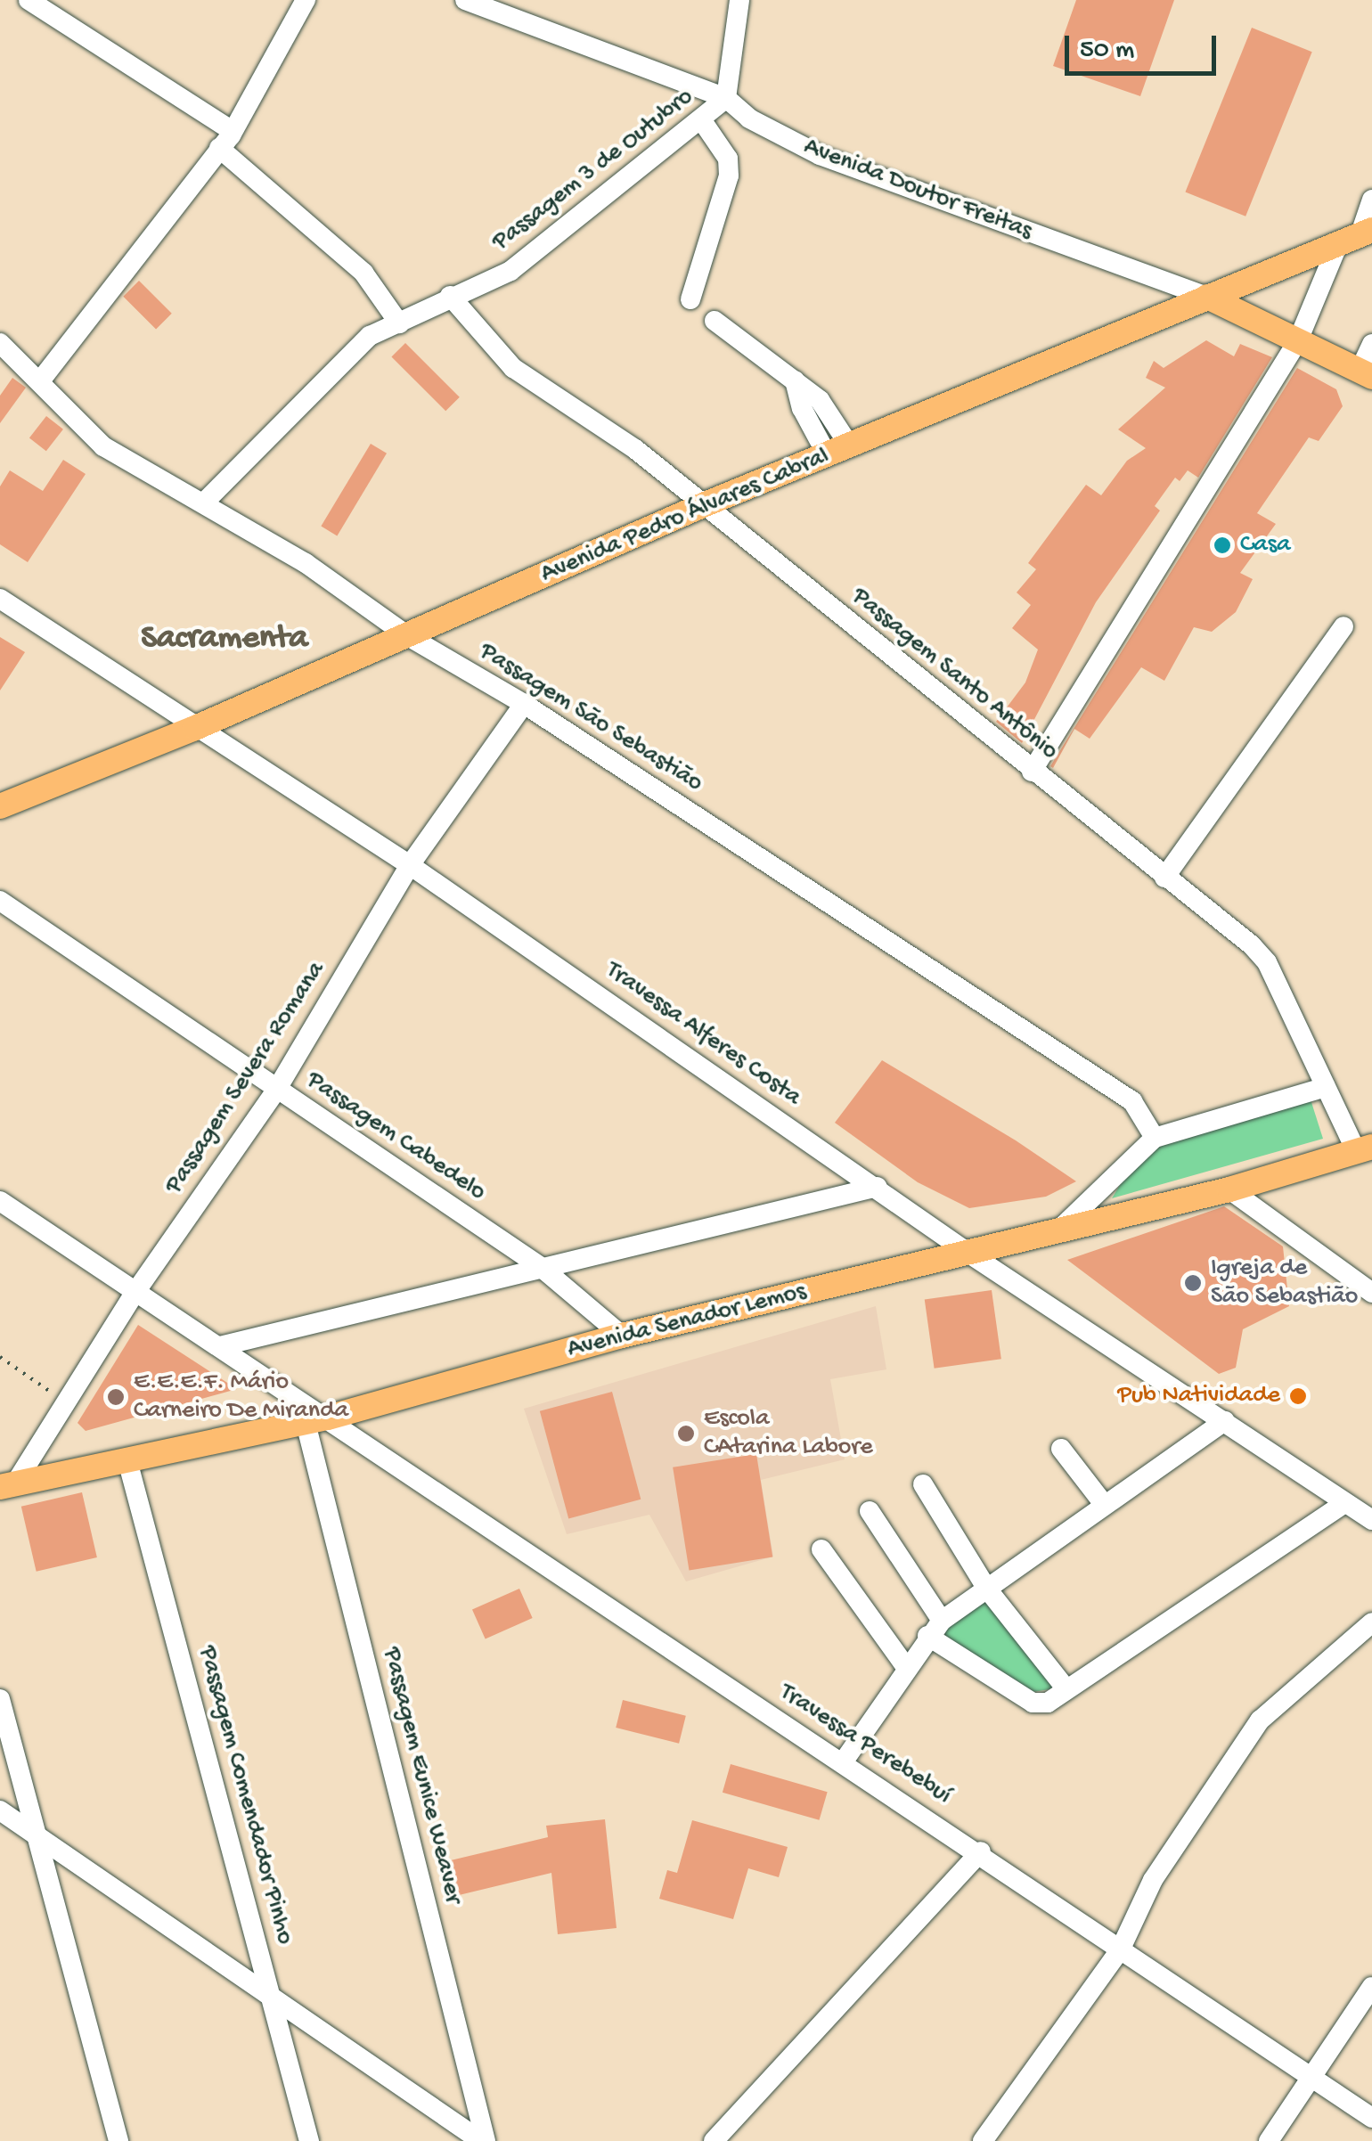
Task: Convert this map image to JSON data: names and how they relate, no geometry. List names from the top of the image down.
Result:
{
  "streets": {
    "main road": ["Avenida Doutor Freitas", "Avenida Pedro Álvares Cabral", "Avenida Senador Lemos"],
    "street": [
      "Passagem 3 de Outubro",
      "Passagem Santo Antônio",
      "Passagem São Sebastião",
      "Travessa Alferes Costa",
      "Passagem Severa Romana",
      "Passagem Cabedelo",
      "Travessa Perebebuí",
      "Passagem Eunice Weaver",
      "Passagem Comendador Pinho"
    ]
  },
  "crossings": [
    ["Passagem 3 de Outubro", "Avenida Doutor Freitas"],
    ["Passagem 3 de Outubro", "Passagem Santo Antônio"],
    ["Passagem 3 de Outubro", "Passagem São Sebastião"],
    ["Avenida Doutor Freitas", "Avenida Pedro Álvares Cabral"],
    ["Avenida Pedro Álvares Cabral", "Passagem Santo Antônio"],
    ["Avenida Pedro Álvares Cabral", "Passagem São Sebastião"],
    ["Avenida Pedro Álvares Cabral", "Travessa Alferes Costa"],
    ["Passagem Santo Antônio", "Avenida Senador Lemos"],
    ["Passagem São Sebastião", "Passagem Severa Romana"],
    ["Travessa Alferes Costa", "Passagem Severa Romana"],
    ["Travessa Alferes Costa", "Avenida Senador Lemos"],
    ["Passagem Severa Romana", "Passagem Cabedelo"],
    ["Passagem Severa Romana", "Avenida Senador Lemos"],
    ["Passagem Severa Romana", "Travessa Perebebuí"],
    ["Passagem Cabedelo", "Avenida Senador Lemos"],
    ["Avenida Senador Lemos", "Travessa Perebebuí"],
    ["Avenida Senador Lemos", "Passagem Eunice Weaver"],
    ["Avenida Senador Lemos", "Passagem Comendador Pinho"],
    ["Travessa Perebebuí", "Passagem Eunice Weaver"]
  ],
  "districts": ["Sacramenta"],
  "places": [
    "Casa",
    "Igreja de São Sebastião",
    "Pub Natividade",
    "E.E.E.F. Mário Carneiro De Miranda",
    "Escola CAtarina Labore"
  ],
  "scale_bar": "50 m"
}
